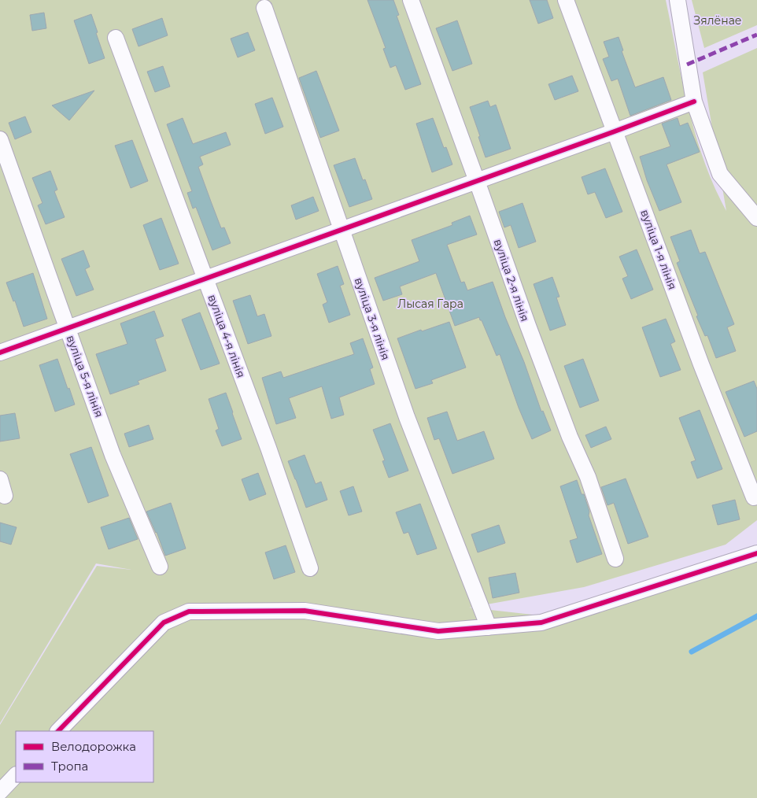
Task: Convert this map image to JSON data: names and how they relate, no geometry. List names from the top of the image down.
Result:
{
  "streets": {
    "street": [
      "вуліца 1-я лінія",
      "вуліца 2-я лінія",
      "вуліца 3-я лінія",
      "вуліца 4-я лінія",
      "вуліца 5-я лінія"
    ]
  },
  "parks": ["Зялёнае", "Лысая Гара"],
  "legend": ["Велодорожка", "Тропа"]
}
